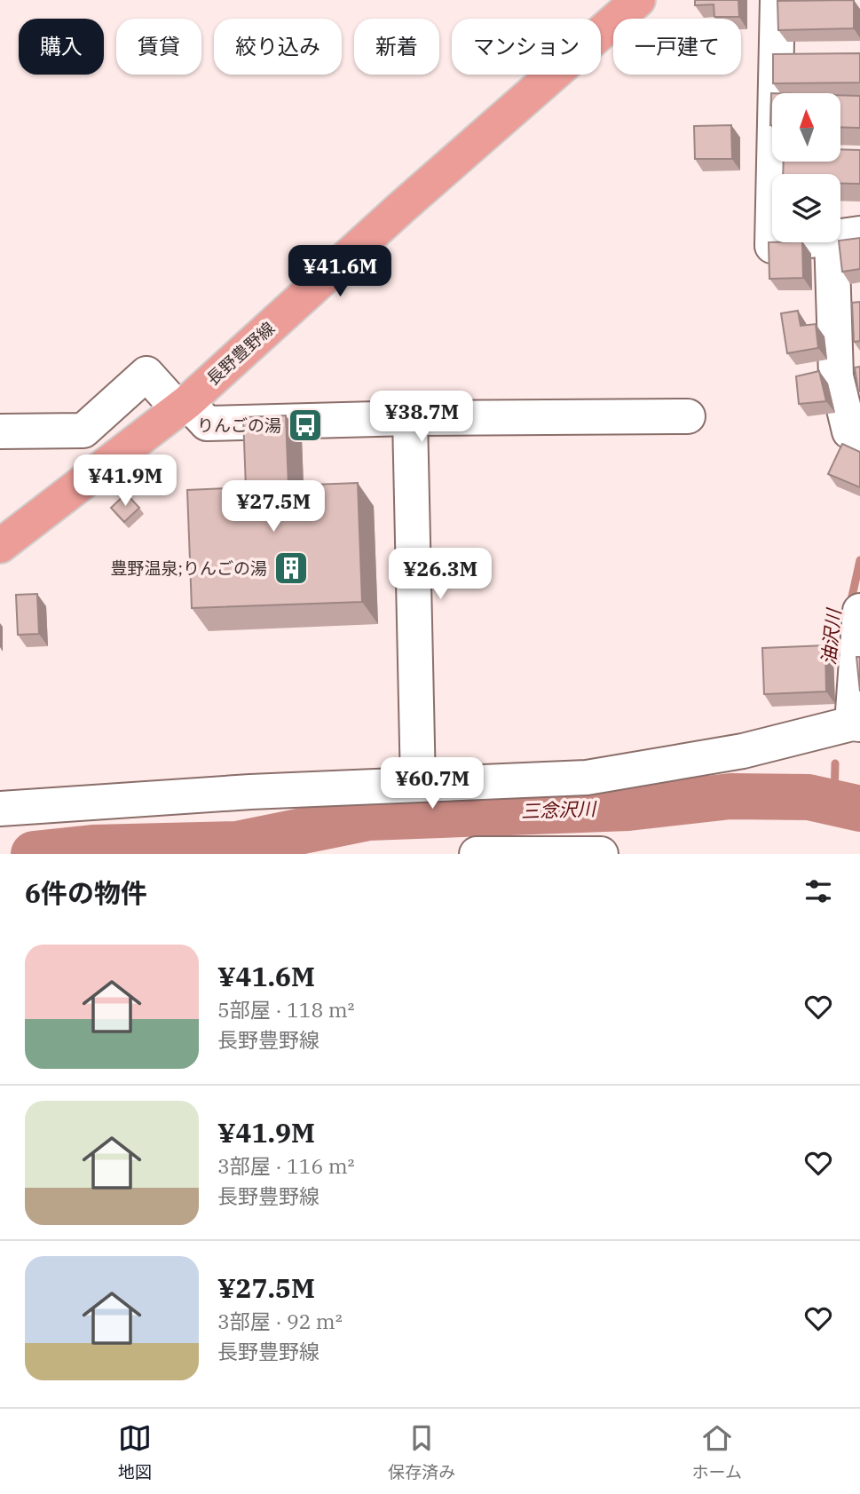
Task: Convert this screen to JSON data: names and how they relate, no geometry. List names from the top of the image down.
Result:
{
  "streets": {
    "main road": ["長野豊野線"]
  },
  "water": ["油沢川", "三念沢川"],
  "places": {
    "bus stop": ["りんごの湯"],
    "building": ["豊野温泉;りんごの湯"]
  },
  "north": "top",
  "page": {
    "chip": [
      "購入",
      "賃貸",
      "絞り込み",
      "新着",
      "マンション",
      "一戸建て"
    ],
    "price": [
      "¥41.6M",
      "¥38.7M",
      "¥41.9M",
      "¥27.5M",
      "¥26.3M",
      "¥60.7M"
    ],
    "heading": "6件の物件",
    "list": [
      {
        "name": "¥41.6M",
        "note": "5部屋 · 118 m² · 長野豊野線"
      },
      {
        "name": "¥41.9M",
        "note": "3部屋 · 116 m² · 長野豊野線"
      },
      {
        "name": "¥27.5M",
        "note": "3部屋 · 92 m² · 長野豊野線"
      }
    ],
    "tabs": ["地図", "保存済み", "ホーム"]
  }
}
